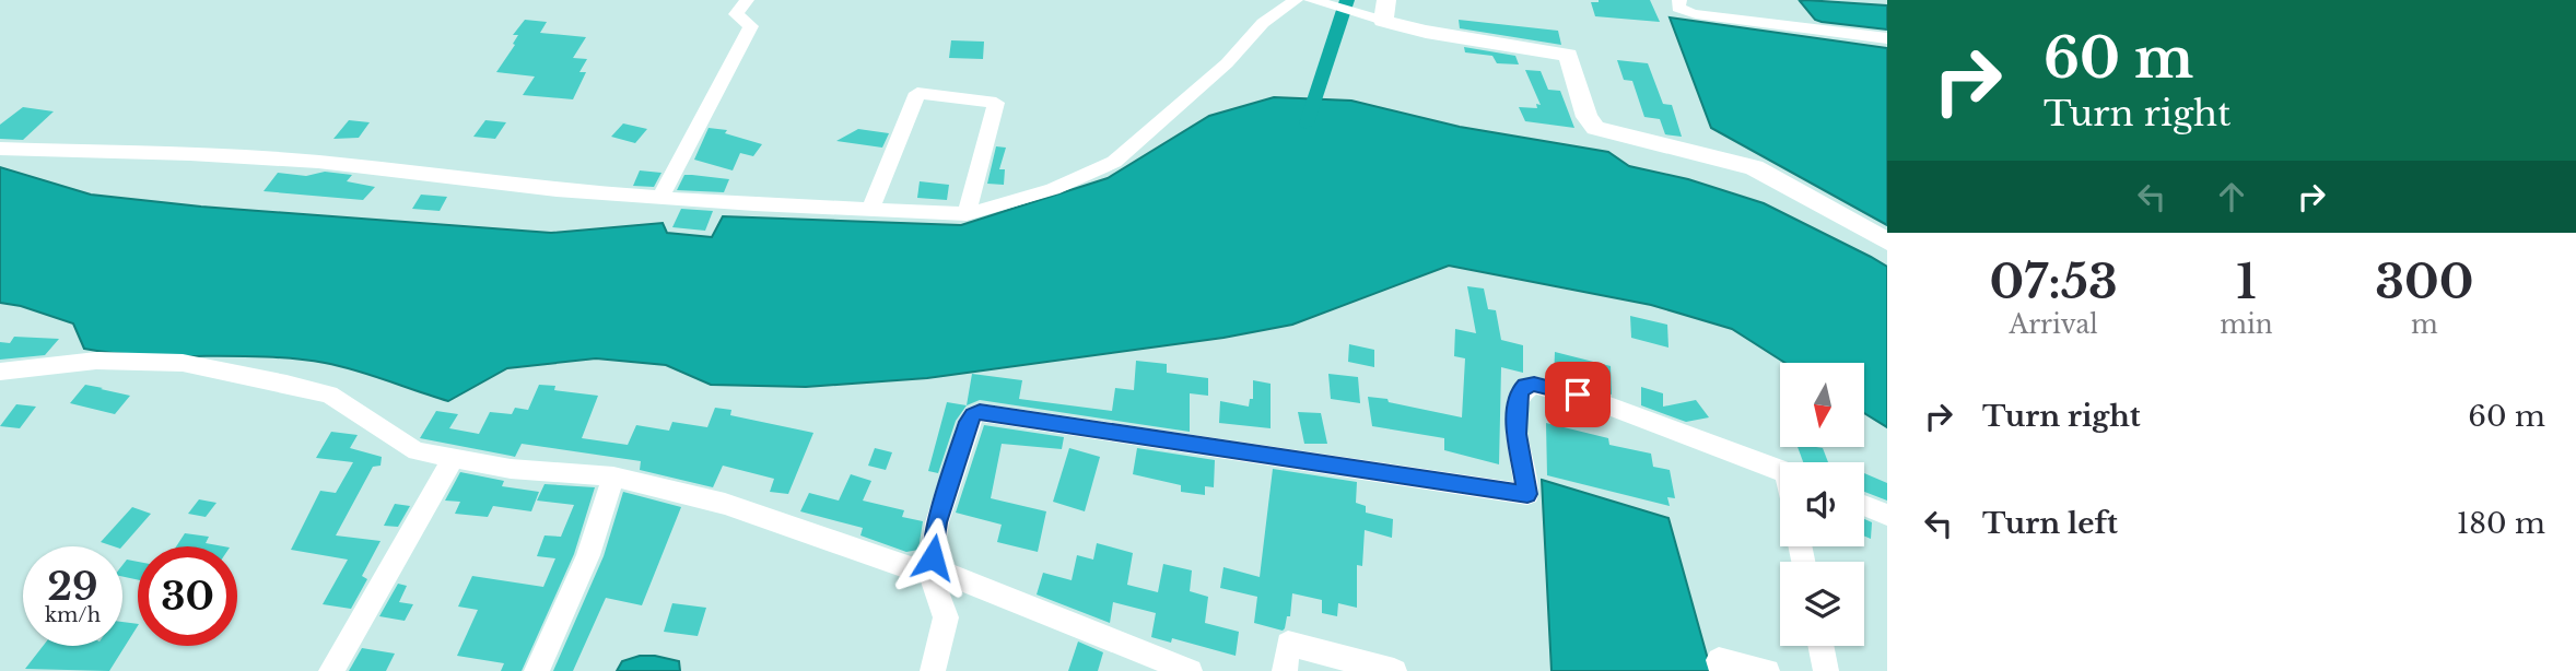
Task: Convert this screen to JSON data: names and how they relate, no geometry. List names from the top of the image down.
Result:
{
  "north": "bottom",
  "page": {
    "turn": ["60 m", "Turn right"],
    "eta": [
      "07:53",
      "Arrival",
      "1",
      "min",
      "300",
      "m"
    ],
    "list": [
      {
        "name": "Turn right",
        "value": "60 m"
      },
      {
        "name": "Turn left",
        "value": "180 m"
      }
    ],
    "speed": "29 km/h",
    "limit": "30"
  }
}
